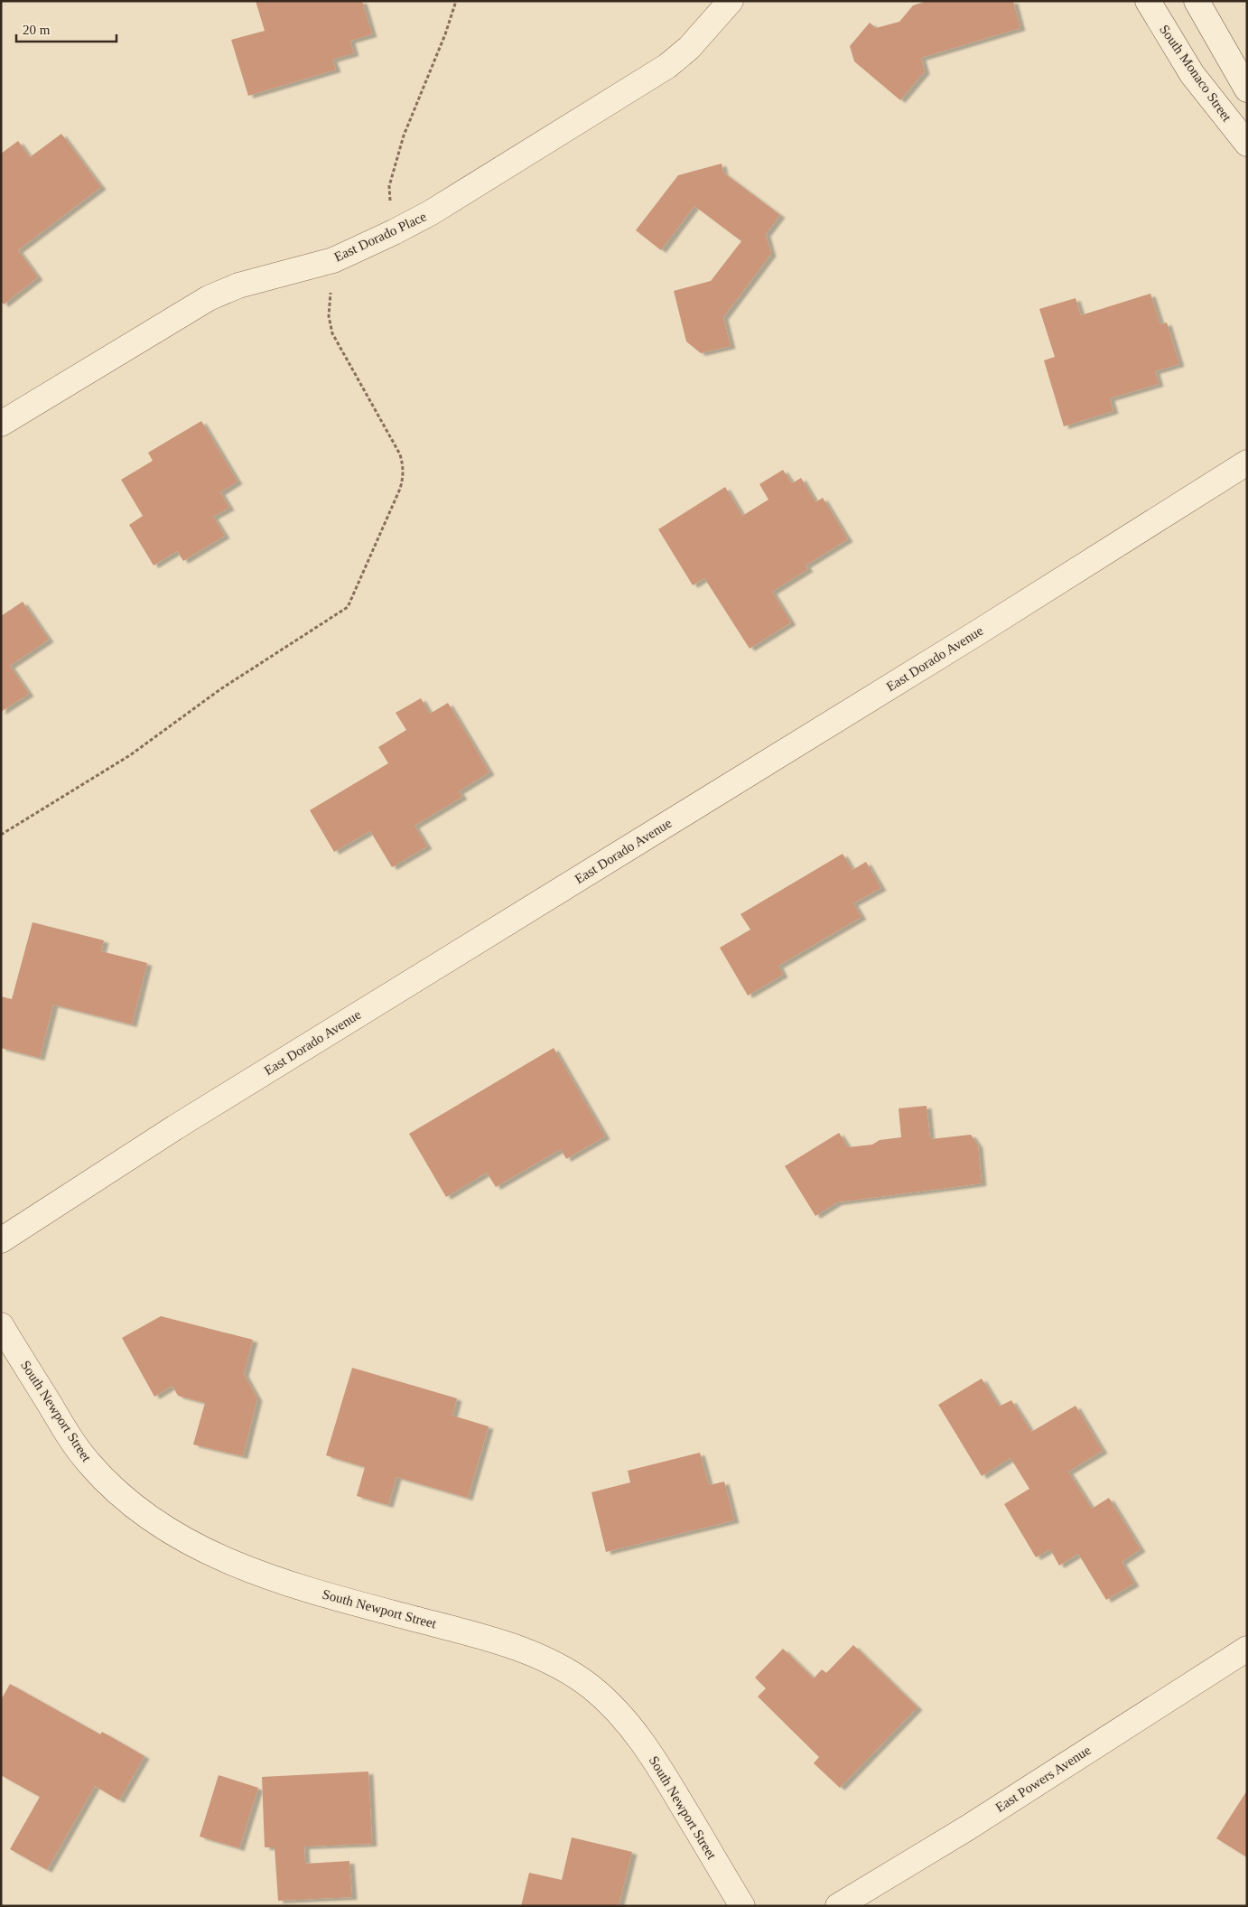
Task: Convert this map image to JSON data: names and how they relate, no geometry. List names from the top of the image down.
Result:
{
  "streets": {
    "street": [
      "South Monaco Street",
      "East Dorado Place",
      "East Dorado Avenue",
      "South Newport Street",
      "East Powers Avenue"
    ]
  },
  "scale_bar": "20 m"
}
